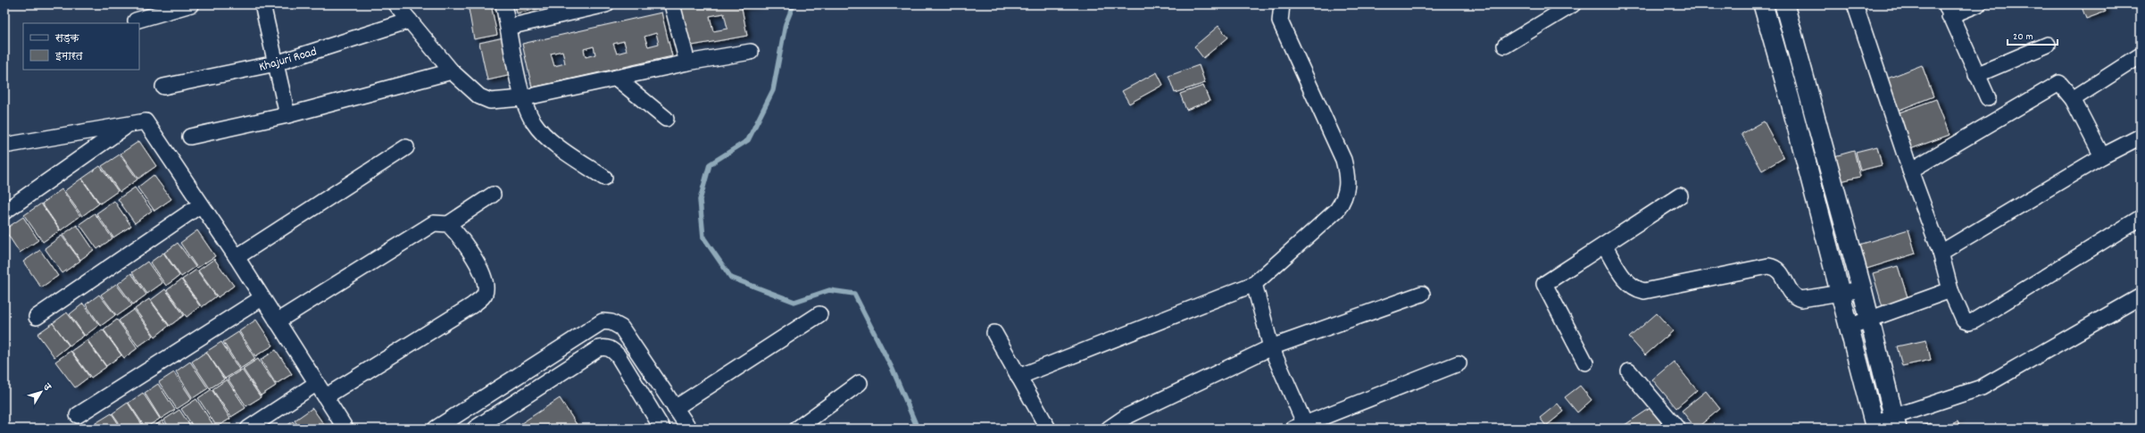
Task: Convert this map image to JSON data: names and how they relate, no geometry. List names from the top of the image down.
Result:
{
  "streets": {
    "street": ["Khajuri Road"]
  },
  "legend": ["सड़क", "इमारत"],
  "scale_bar": "20 m",
  "north": "top right"
}
